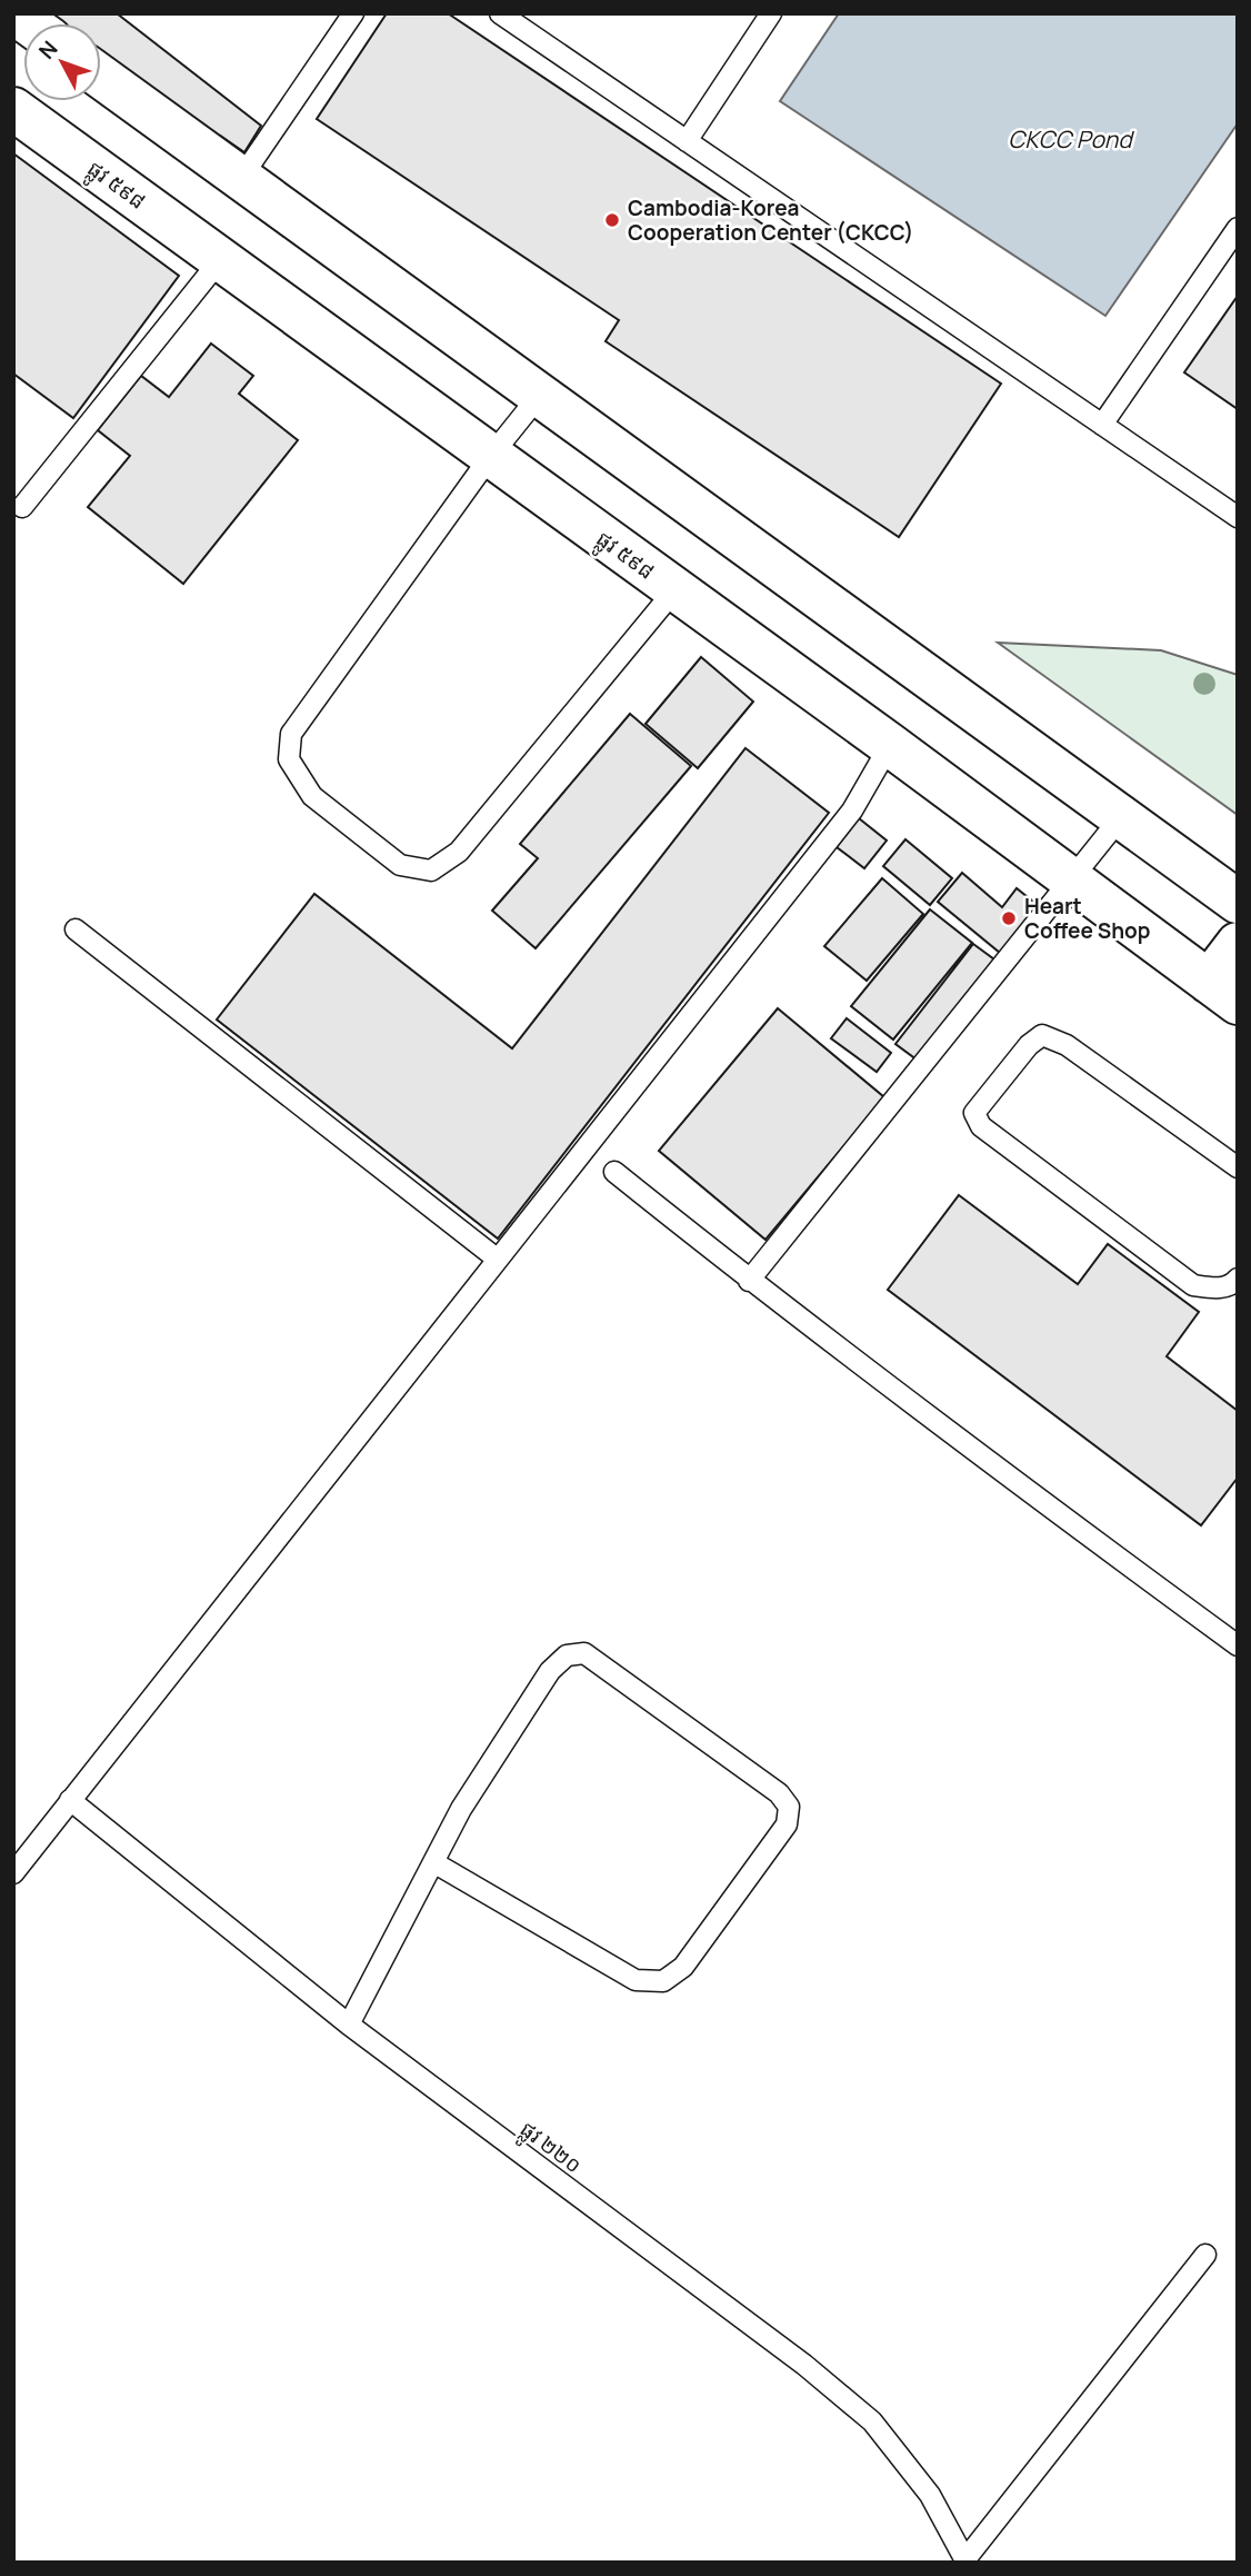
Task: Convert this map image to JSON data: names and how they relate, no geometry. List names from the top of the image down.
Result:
{
  "streets": {
    "main road": ["ផ្លូវ ៥៩៨"],
    "lane": ["ផ្លូវ ២២០"]
  },
  "water": ["CKCC Pond"],
  "places": ["Cambodia-Korea Cooperation Center (CKCC)", "Heart Coffee Shop"],
  "north": "top left"
}
